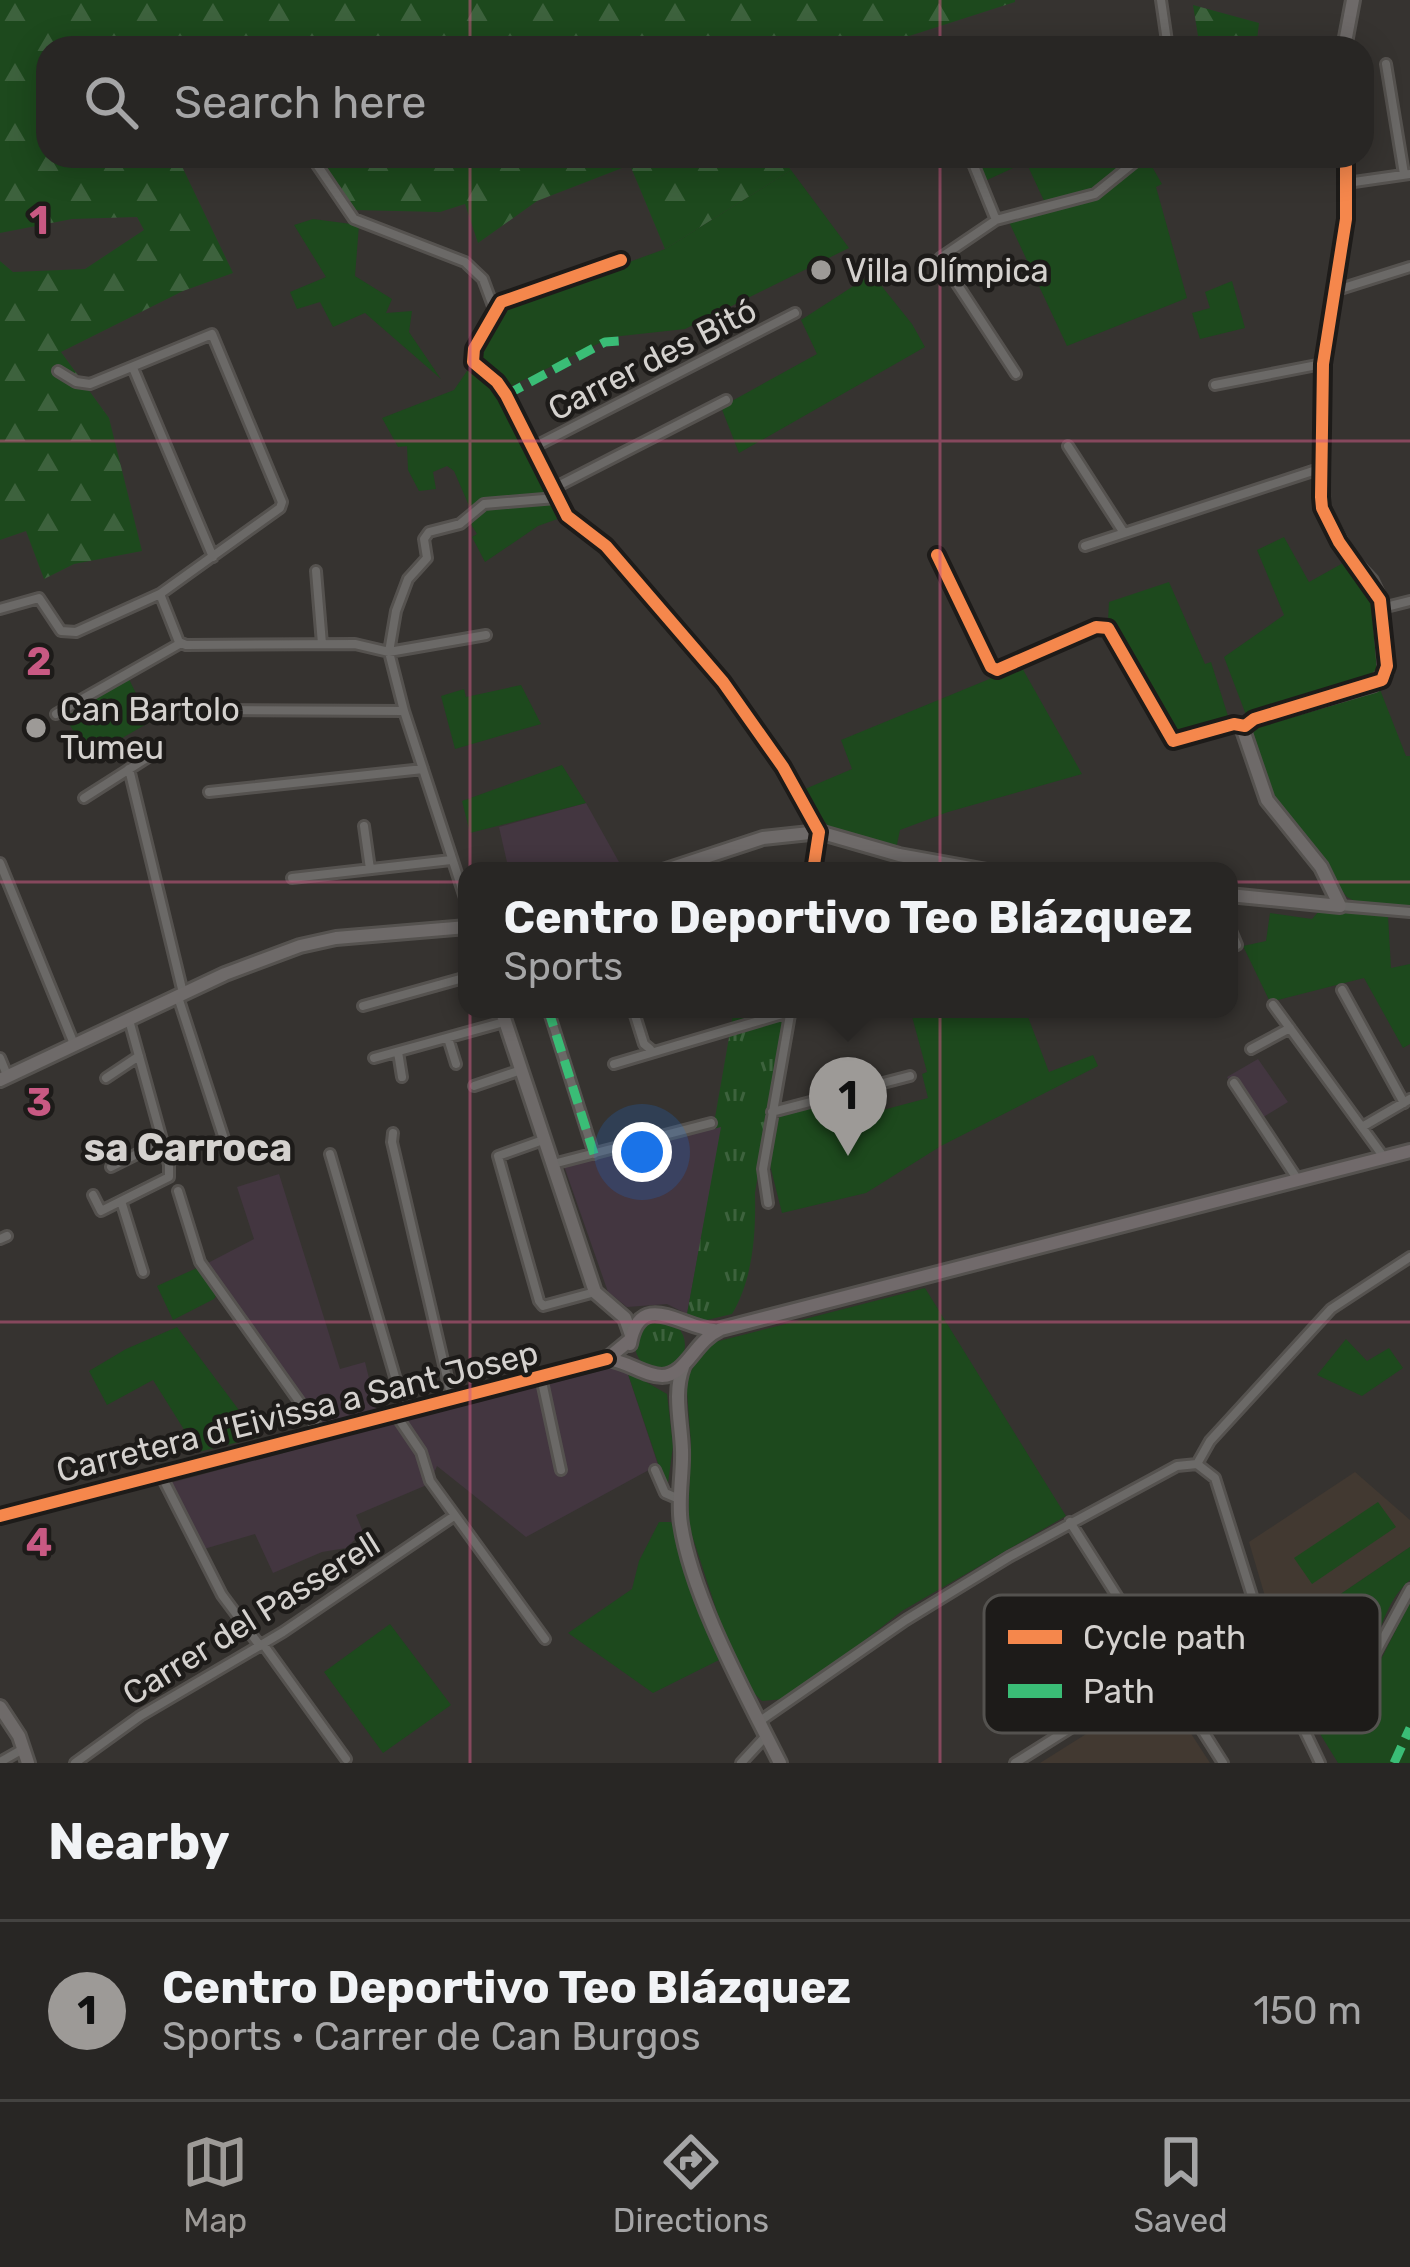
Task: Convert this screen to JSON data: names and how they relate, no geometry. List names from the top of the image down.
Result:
{
  "streets": {
    "main road": ["Carretera d'Eivissa a Sant Josep"],
    "street": ["Carrer des Bitó", "Carrer del Passerell"]
  },
  "districts": ["sa Carroca"],
  "places": ["Villa Olímpica", "Can Bartolo Tumeu"],
  "legend": ["Cycle path", "Path"],
  "page": {
    "search": "Search here",
    "popup": ["Centro Deportivo Teo Blázquez", "Sports"],
    "pins": "1",
    "heading": "Nearby",
    "list": [
      {
        "mark": "1",
        "name": "Centro Deportivo Teo Blázquez",
        "note": "Sports · Carrer de Can Burgos",
        "value": "150 m"
      }
    ],
    "nav": ["Map", "Directions", "Saved"]
  },
  "grid": {
    "rows": [
      "1",
      "2",
      "3",
      "4"
    ]
  }
}
